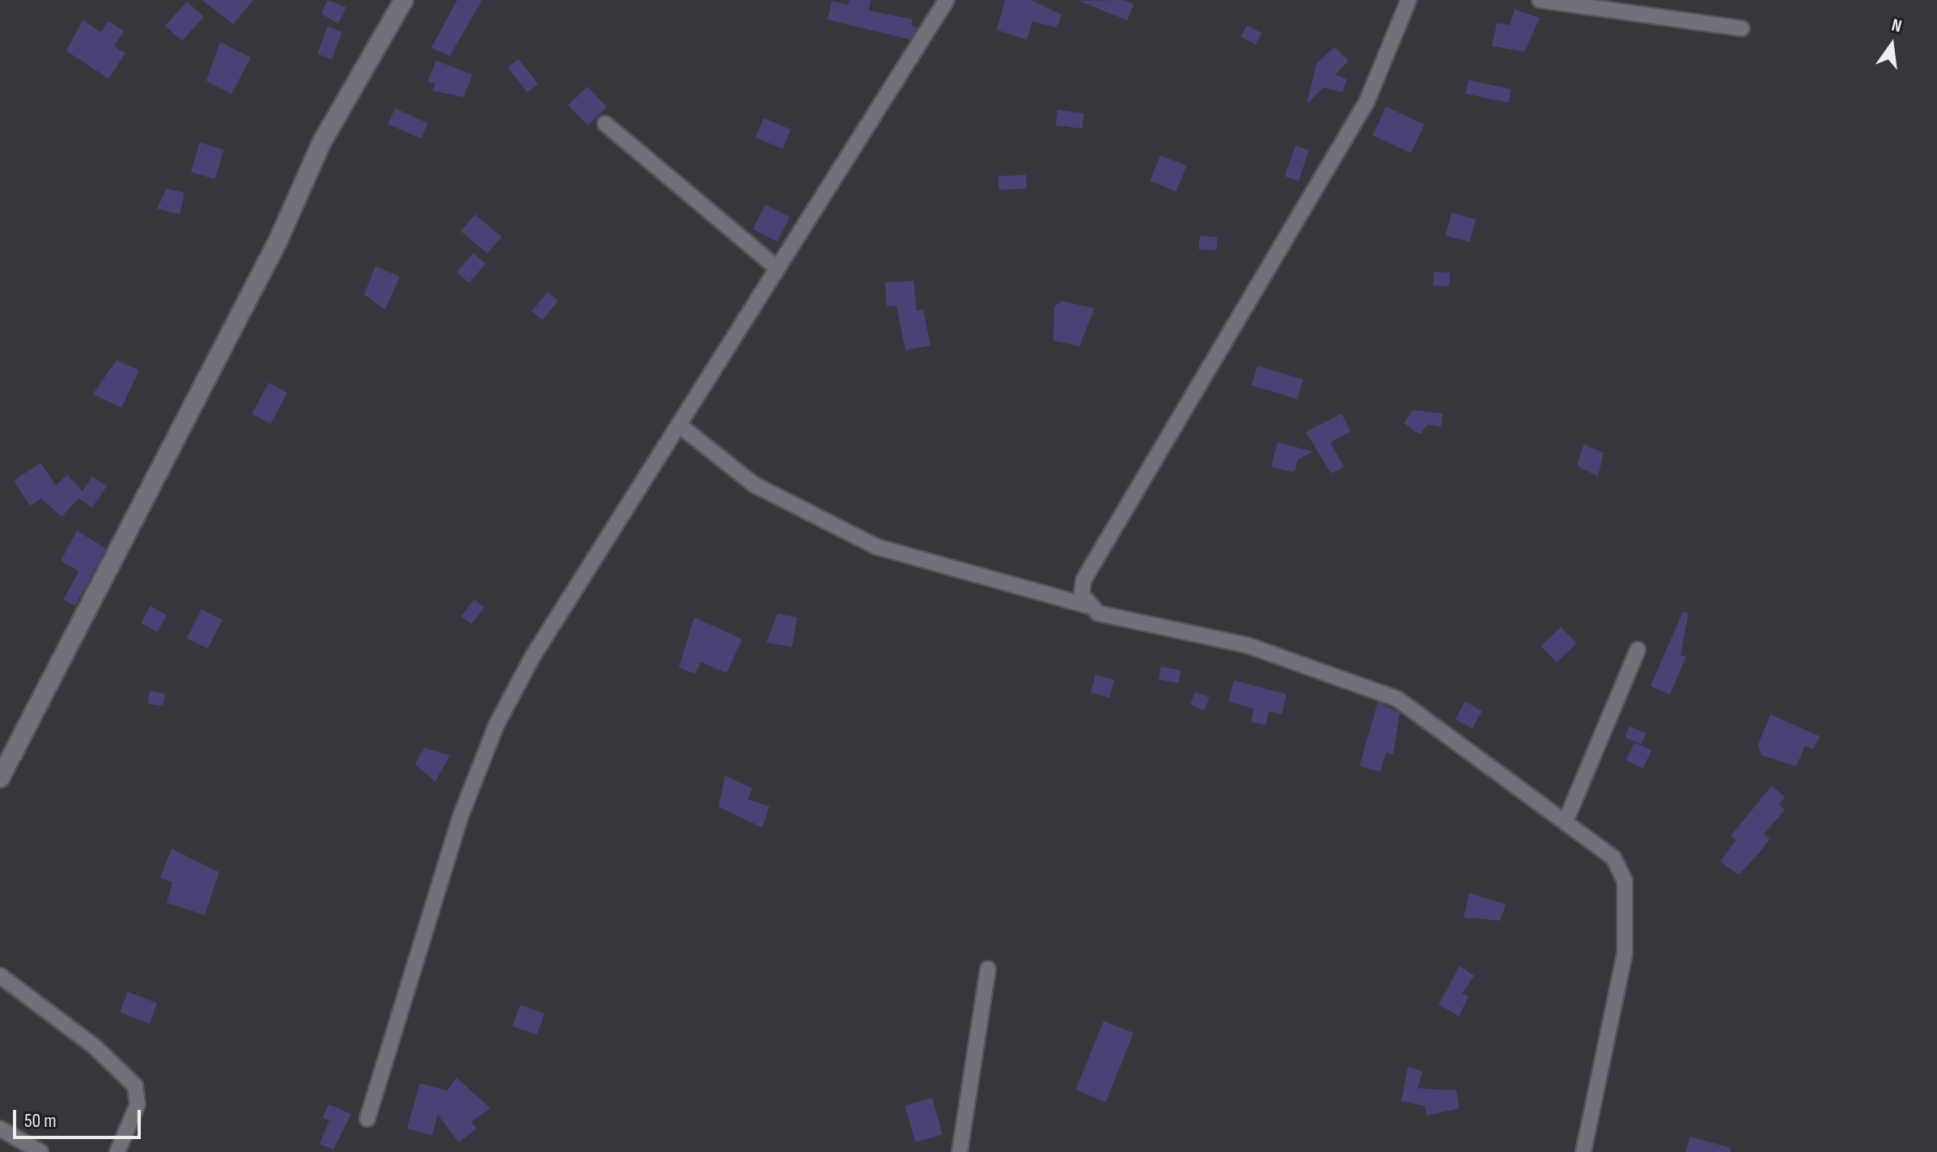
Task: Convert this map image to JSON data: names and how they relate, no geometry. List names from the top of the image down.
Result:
{
  "scale_bar": "50 m",
  "north": "top"
}
